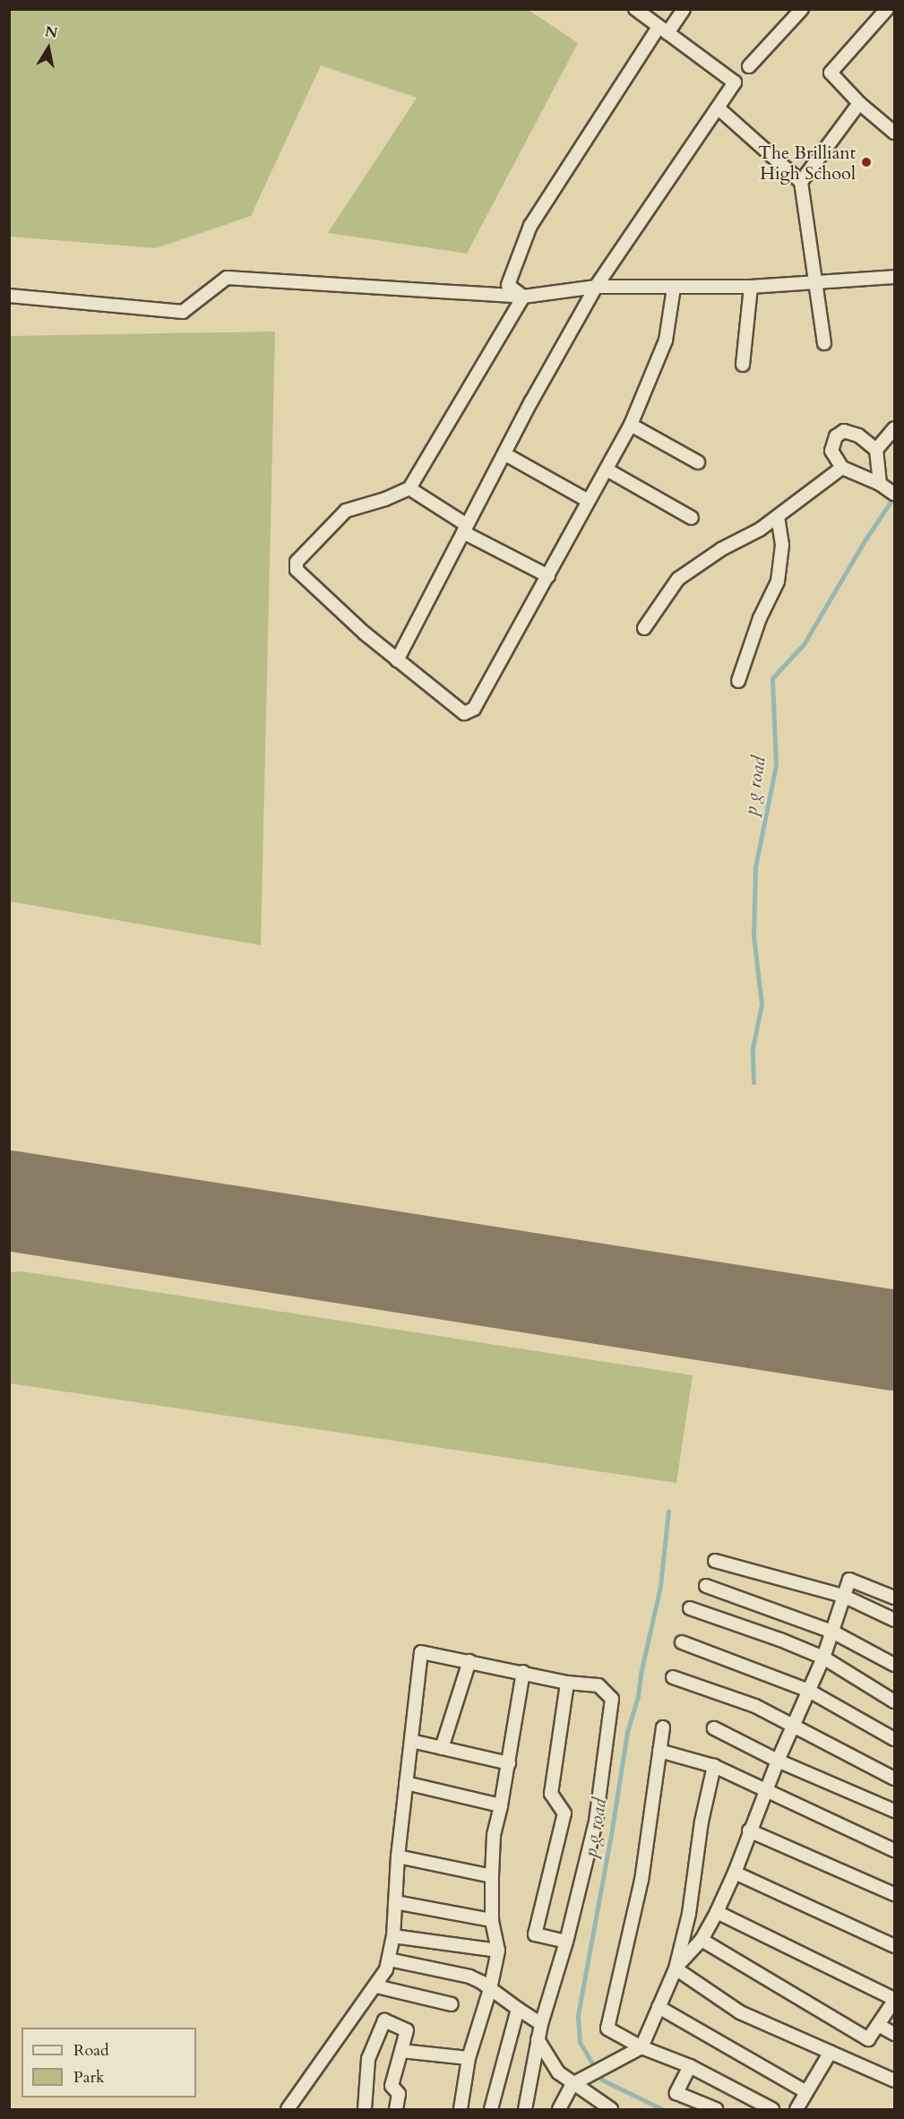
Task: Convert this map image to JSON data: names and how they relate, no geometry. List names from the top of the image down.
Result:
{
  "water": ["p g road"],
  "places": ["The Brilliant High School"],
  "legend": ["Road", "Park"],
  "north": "top"
}
